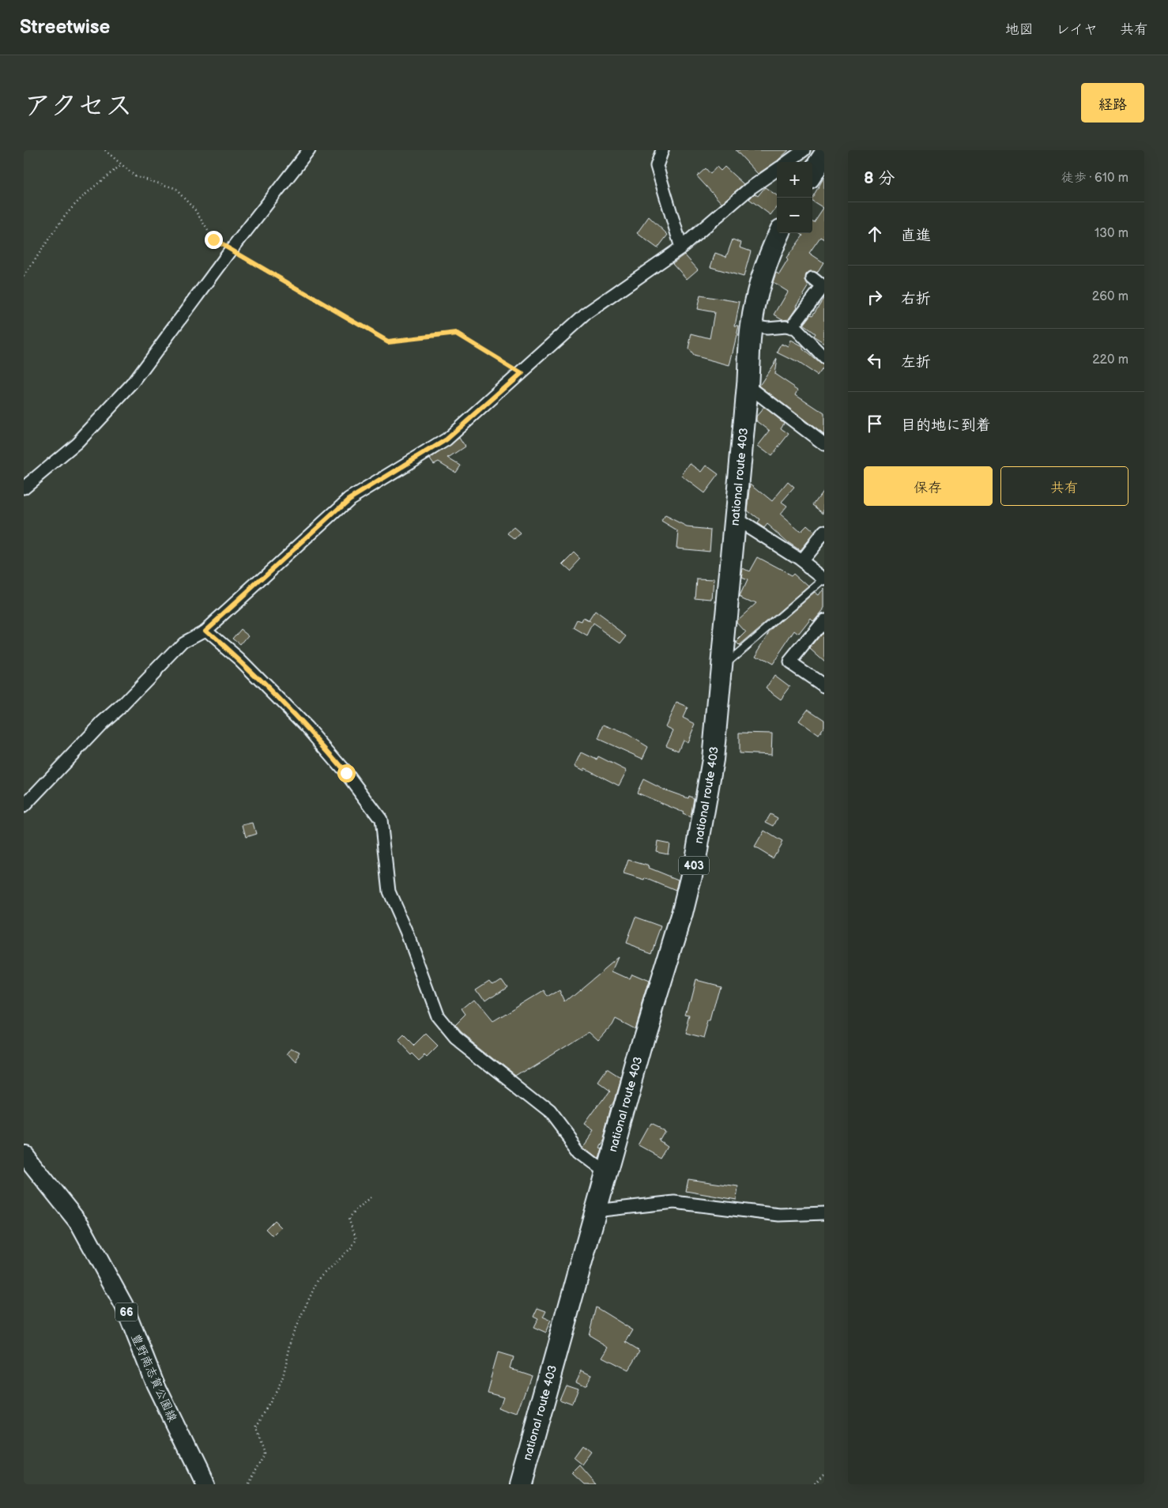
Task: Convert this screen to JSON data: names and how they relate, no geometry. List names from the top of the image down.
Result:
{
  "streets": {
    "highway": ["national route 403", "403"],
    "main road": ["66", "豊野南志賀公園線"]
  },
  "page": {
    "header": "Streetwise",
    "nav": ["地図", "レイヤ", "共有"],
    "title": "アクセス",
    "buttons": [
      "経路",
      ["保存", "共有"]
    ],
    "heading": ["8 分", "徒歩 · 610 m"],
    "map_buttons": ["+", "−"],
    "list": [
      ["直進", "130 m"],
      ["右折", "260 m"],
      ["左折", "220 m"],
      "目的地に到着"
    ]
  }
}
